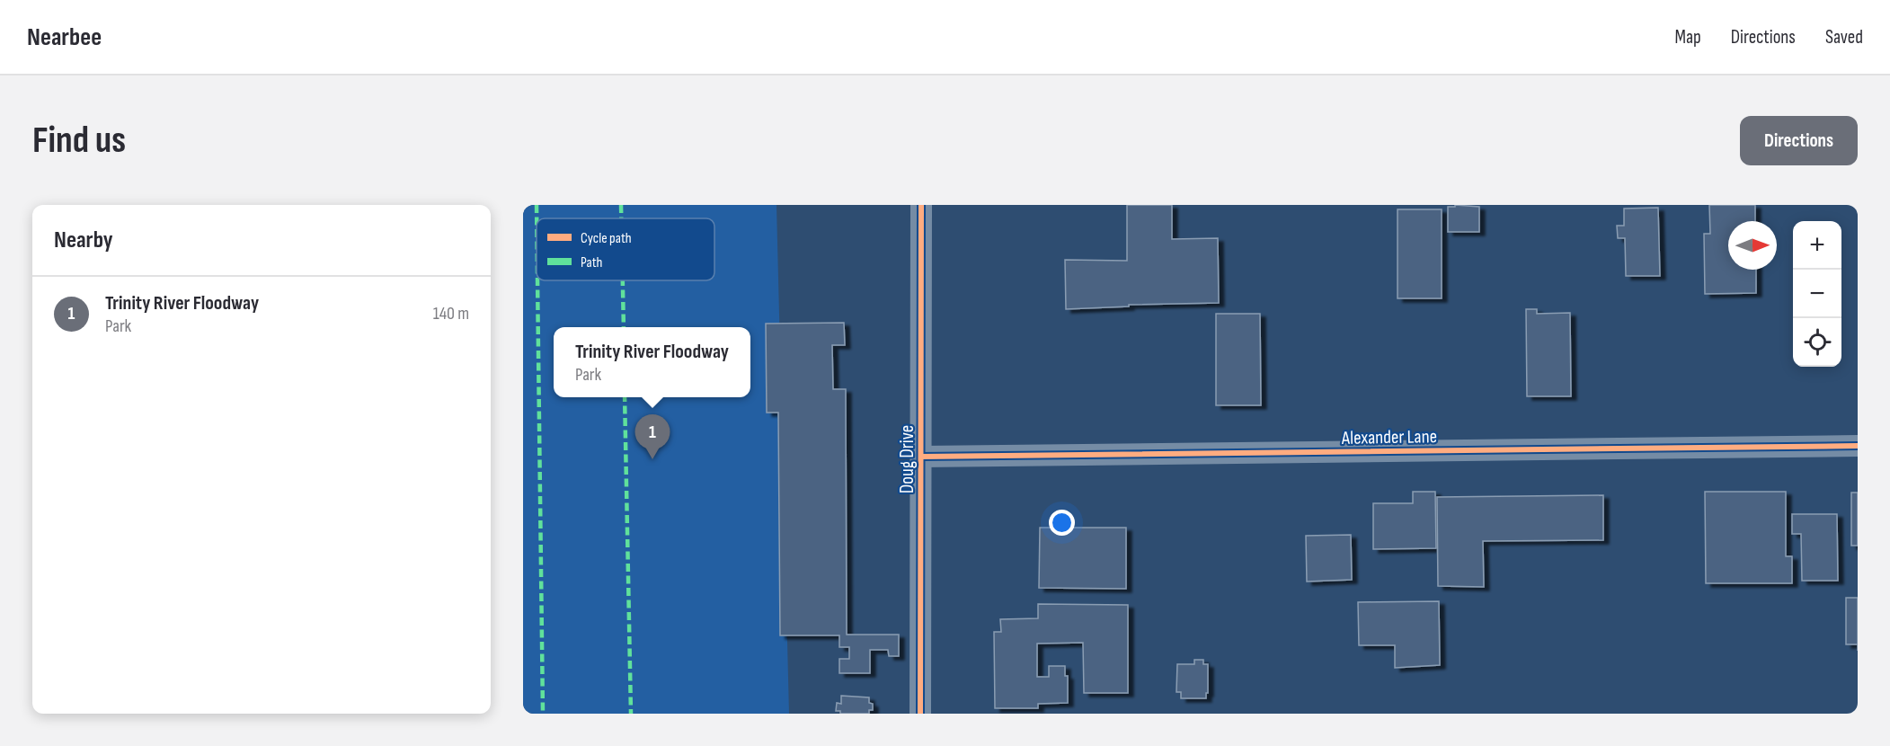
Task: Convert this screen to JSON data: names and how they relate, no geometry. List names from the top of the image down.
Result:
{
  "streets": {
    "street": ["Alexander Lane", "Doug Drive"]
  },
  "crossings": [
    ["Alexander Lane", "Doug Drive"]
  ],
  "legend": ["Cycle path", "Path"],
  "north": "right",
  "page": {
    "header": "Nearbee",
    "nav": ["Map", "Directions", "Saved"],
    "buttons": "Directions",
    "title": "Find us",
    "heading": "Nearby",
    "map_buttons": ["+", "−"],
    "list": [
      {
        "mark": "1",
        "name": "Trinity River Floodway",
        "note": "Park",
        "value": "140 m"
      }
    ],
    "popup": ["Trinity River Floodway", "Park"],
    "pins": "1"
  }
}
